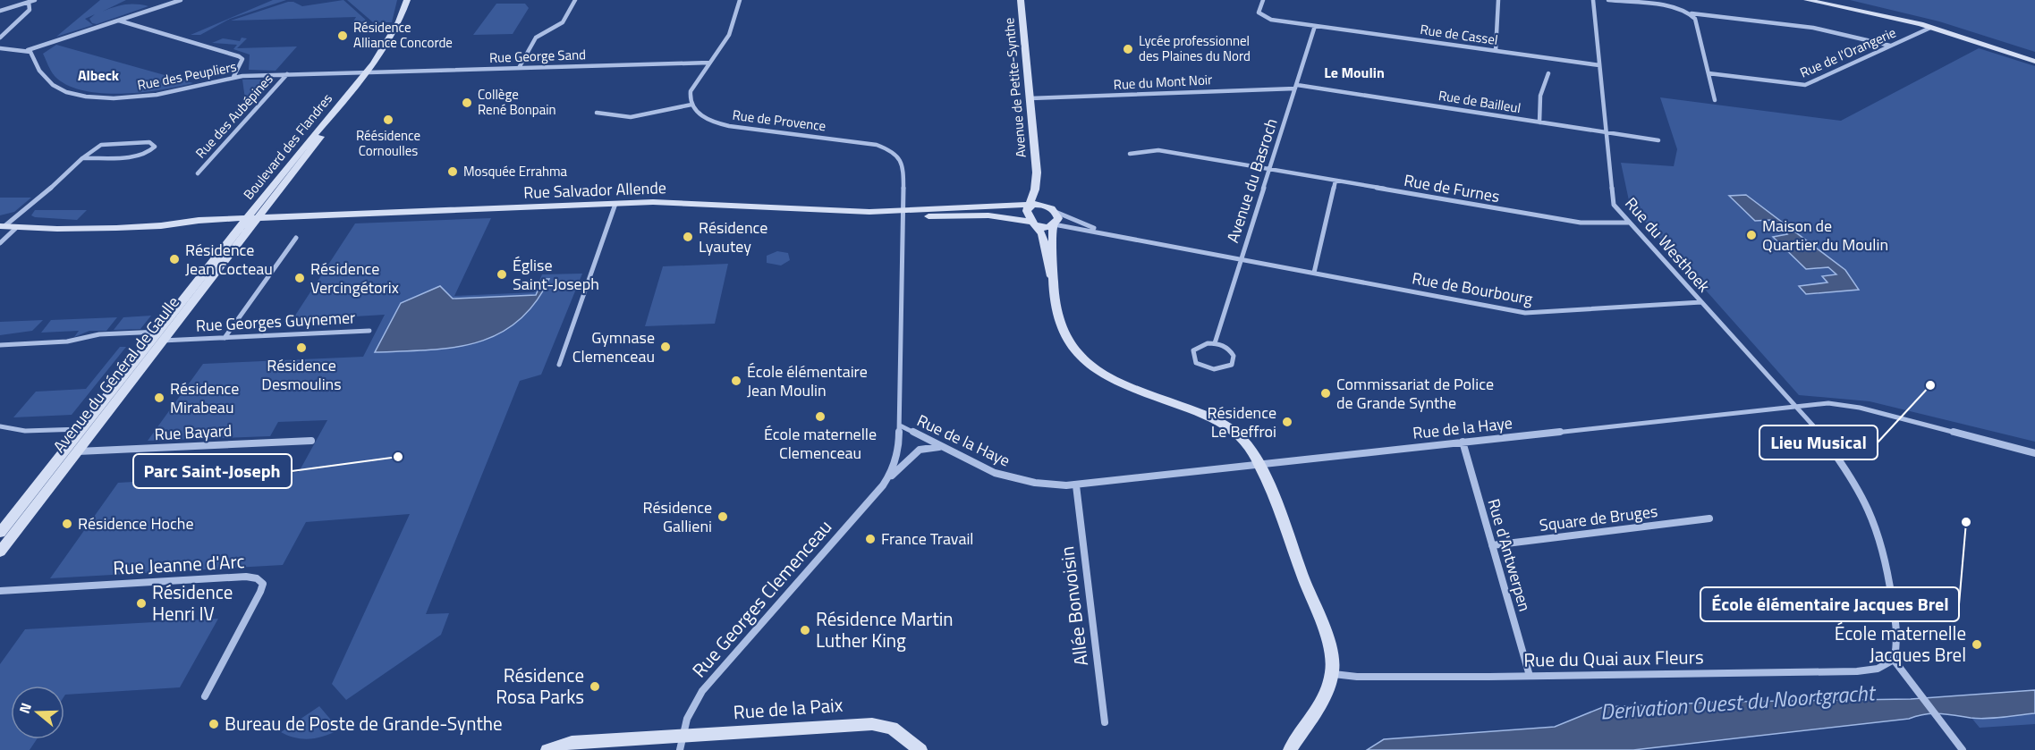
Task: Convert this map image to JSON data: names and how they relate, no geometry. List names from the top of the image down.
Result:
{
  "streets": {
    "street": [
      "Rue de Cassel",
      "Rue de l'Orangerie",
      "Rue George Sand",
      "Rue des Peupliers",
      "Rue du Mont Noir",
      "Avenue de Petite-Synthe",
      "Rue de Bailleul",
      "Rue des Aubépines",
      "Rue de Provence",
      "Boulevard des Flandres",
      "Avenue du Basroch",
      "Rue de Furnes",
      "Rue Salvador Allende",
      "Rue du Westhoek",
      "Rue de Bourbourg",
      "Rue Georges Guynemer",
      "Avenue du Général de Gaulle",
      "Rue de la Haye",
      "Rue Bayard",
      "Square de Bruges",
      "Rue d'Antwerpen",
      "Rue Jeanne d'Arc",
      "Rue Georges Clemenceau",
      "Allée Bonvoisin",
      "Rue du Quai aux Fleurs",
      "Rue de la Paix"
    ]
  },
  "crossings": [
    ["Rue de Cassel", "Avenue du Basroch"],
    ["Rue de Cassel", "Rue du Westhoek"],
    ["Rue George Sand", "Rue des Peupliers"],
    ["Rue George Sand", "Boulevard des Flandres"],
    ["Rue des Peupliers", "Rue des Aubépines"],
    ["Rue des Peupliers", "Boulevard des Flandres"],
    ["Rue du Mont Noir", "Avenue de Petite-Synthe"],
    ["Rue du Mont Noir", "Rue de Bailleul"],
    ["Rue du Mont Noir", "Avenue du Basroch"],
    ["Avenue de Petite-Synthe", "Rue Salvador Allende"],
    ["Rue de Bailleul", "Avenue du Basroch"],
    ["Rue de Bailleul", "Rue du Westhoek"],
    ["Rue de Provence", "Rue Salvador Allende"],
    ["Rue de Provence", "Rue Georges Clemenceau"],
    ["Boulevard des Flandres", "Rue Salvador Allende"],
    ["Boulevard des Flandres", "Avenue du Général de Gaulle"],
    ["Avenue du Basroch", "Rue de Furnes"],
    ["Avenue du Basroch", "Rue de Bourbourg"],
    ["Rue de Furnes", "Rue du Westhoek"],
    ["Rue Salvador Allende", "Avenue du Général de Gaulle"],
    ["Rue Salvador Allende", "Rue Georges Clemenceau"],
    ["Rue du Westhoek", "Rue de Bourbourg"],
    ["Rue du Westhoek", "Rue de la Haye"],
    ["Rue du Westhoek", "Rue du Quai aux Fleurs"],
    ["Rue Georges Guynemer", "Avenue du Général de Gaulle"],
    ["Avenue du Général de Gaulle", "Rue Bayard"],
    ["Rue de la Haye", "Rue d'Antwerpen"],
    ["Rue de la Haye", "Rue Georges Clemenceau"],
    ["Rue de la Haye", "Allée Bonvoisin"],
    ["Square de Bruges", "Rue d'Antwerpen"],
    ["Rue d'Antwerpen", "Rue du Quai aux Fleurs"],
    ["Rue Georges Clemenceau", "Rue de la Paix"]
  ],
  "districts": ["Le Moulin", "Albeck"],
  "water": ["Derivation Ouest du Noortgracht"],
  "places": [
    "Résidence Alliance Concorde",
    "Lycée professionnel des Plaines du Nord",
    "Collège René Bonpain",
    "Réésidence Cornoulles",
    "Mosquée Errahma",
    "Maison de Quartier du Moulin",
    "Résidence Lyautey",
    "Résidence Jean Cocteau",
    "Église Saint-Joseph",
    "Résidence Vercingétorix",
    "Gymnase Clemenceau",
    "Résidence Desmoulins",
    "École élémentaire Jean Moulin",
    "Lieu Musical",
    "Commissariat de Police de Grande Synthe",
    "Résidence Mirabeau",
    "École maternelle Clemenceau",
    "Résidence Le Beffroi",
    "Parc Saint-Joseph",
    "Résidence Gallieni",
    "École élémentaire Jacques Brel",
    "Résidence Hoche",
    "France Travail",
    "Résidence Henri IV",
    "Résidence Martin Luther King",
    "École maternelle Jacques Brel",
    "Résidence Rosa Parks",
    "Bureau de Poste de Grande-Synthe"
  ],
  "north": "left"
}
